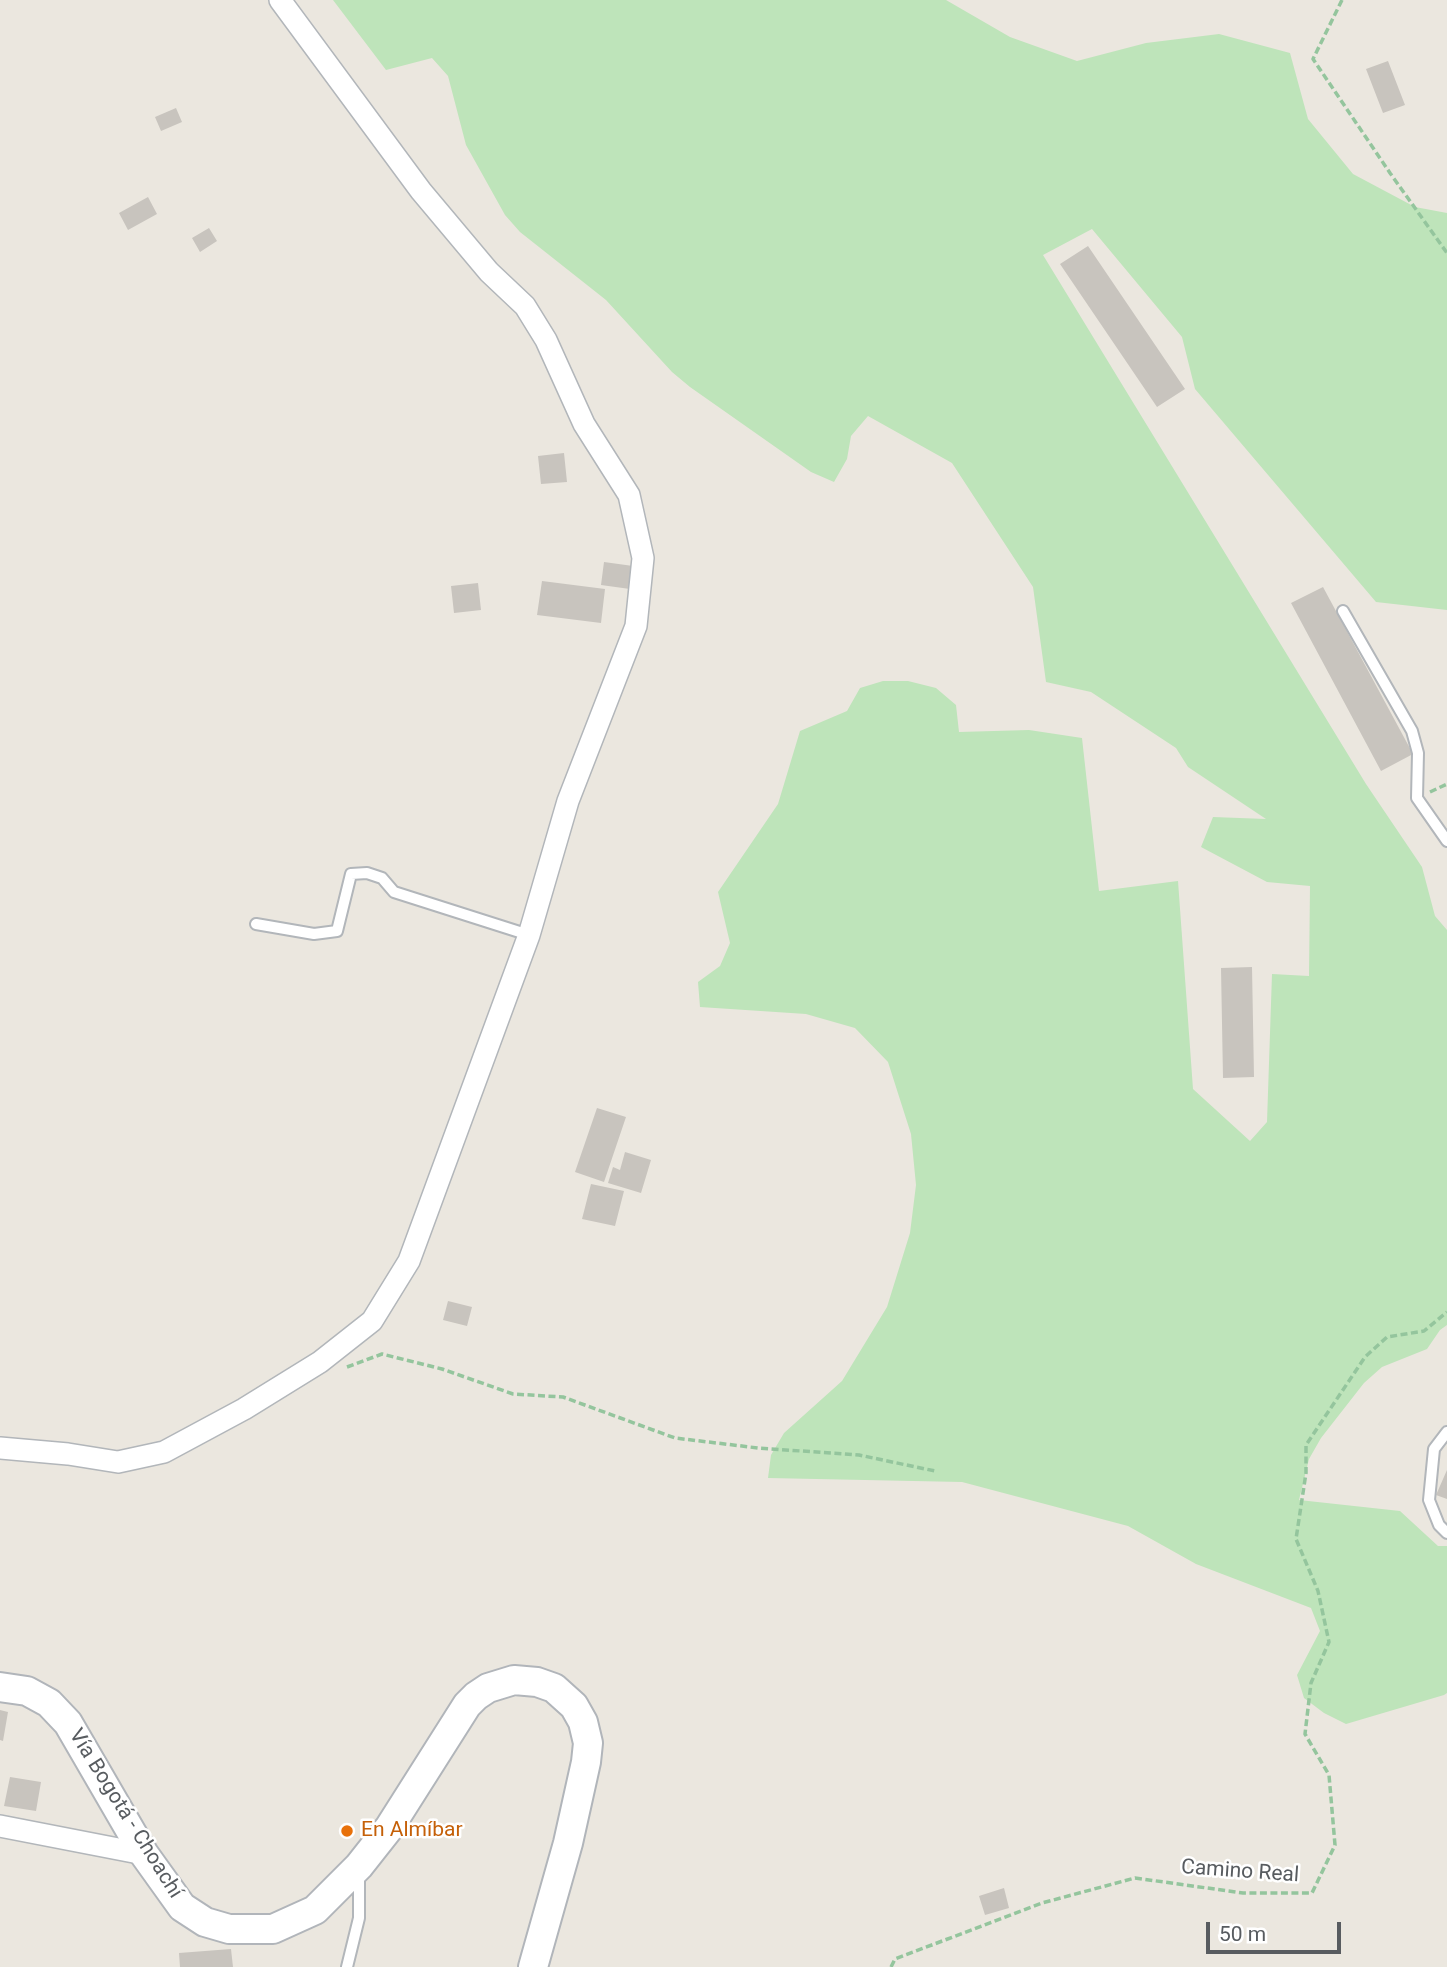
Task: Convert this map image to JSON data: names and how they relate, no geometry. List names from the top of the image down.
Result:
{
  "streets": {
    "main road": ["Vía Bogotá - Choachí"],
    "path": ["Camino Real"]
  },
  "places": ["En Almíbar"],
  "scale_bar": "50 m"
}
